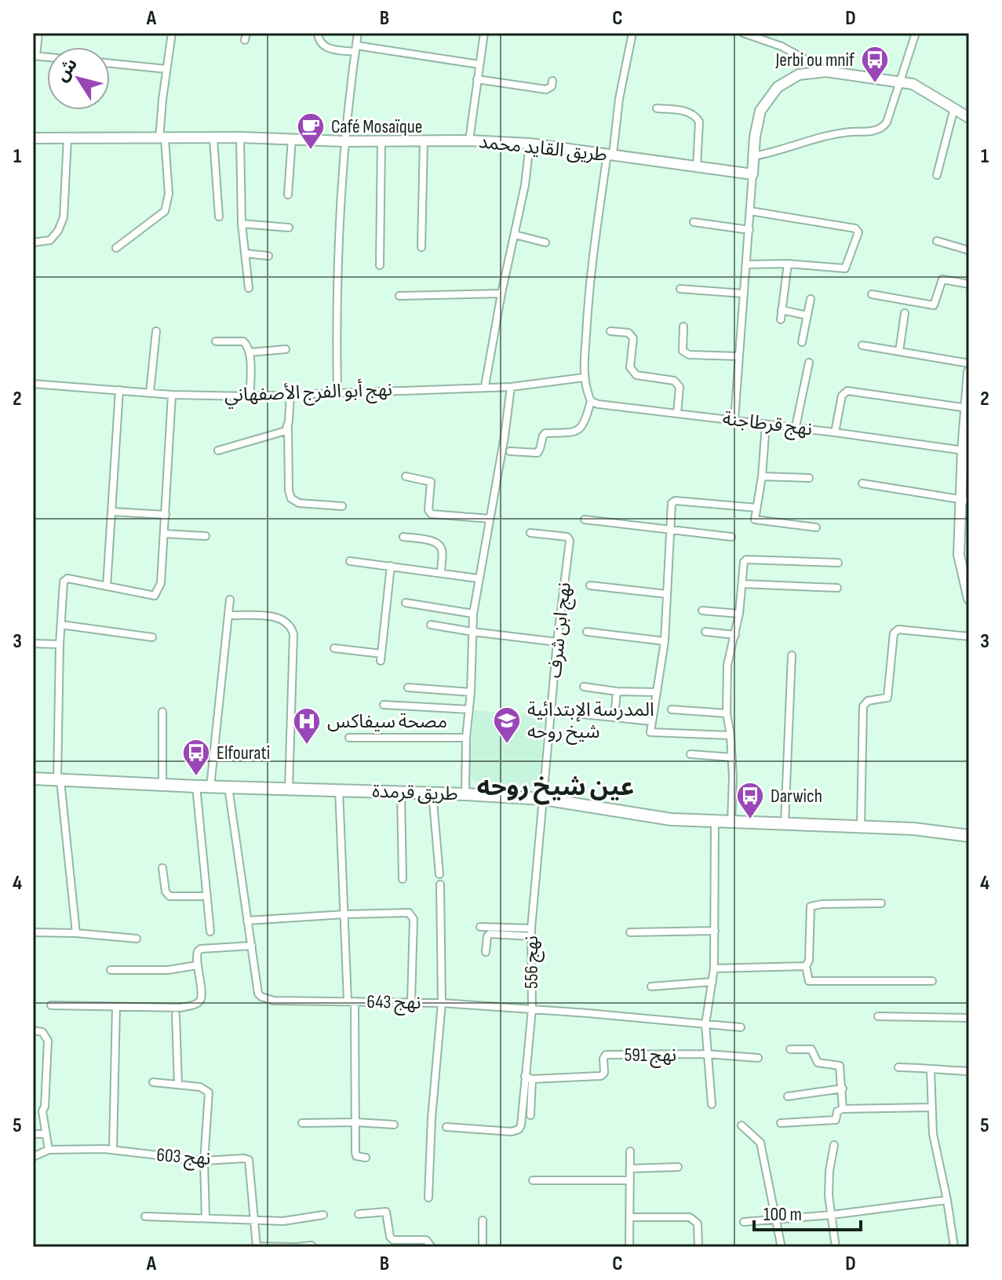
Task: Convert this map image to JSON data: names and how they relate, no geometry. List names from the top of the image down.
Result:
{
  "streets": {
    "main road": ["طريق القايد محمد", "طريق قرمدة"],
    "street": [
      "نهج أبو الفرج الأصفهاني",
      "نهج قرطاجنة",
      "نهج ابن شرف",
      "نهج 556",
      "نهج 643",
      "نهج 591",
      "نهج 603"
    ]
  },
  "crossings": [
    ["نهج ابن شرف", "طريق قرمدة"],
    ["نهج ابن شرف", "نهج 556"],
    ["طريق قرمدة", "نهج 556"],
    ["نهج 556", "نهج 643"],
    ["نهج 556", "نهج 591"]
  ],
  "districts": ["عين شيخ روحه"],
  "places": {
    "bus stop": ["Jerbi ou mnif", "Elfourati", "Darwich"],
    "cafe": ["Café Mosaïque"],
    "school or university": ["المدرسة الإبتدائية شيخ روحه"],
    "hospital": ["مصحة سيفاكس"]
  },
  "scale_bar": "100 m",
  "north": "top left",
  "grid": {
    "columns": [
      "A",
      "B",
      "C",
      "D"
    ],
    "rows": [
      "1",
      "2",
      "3",
      "4",
      "5"
    ]
  }
}
